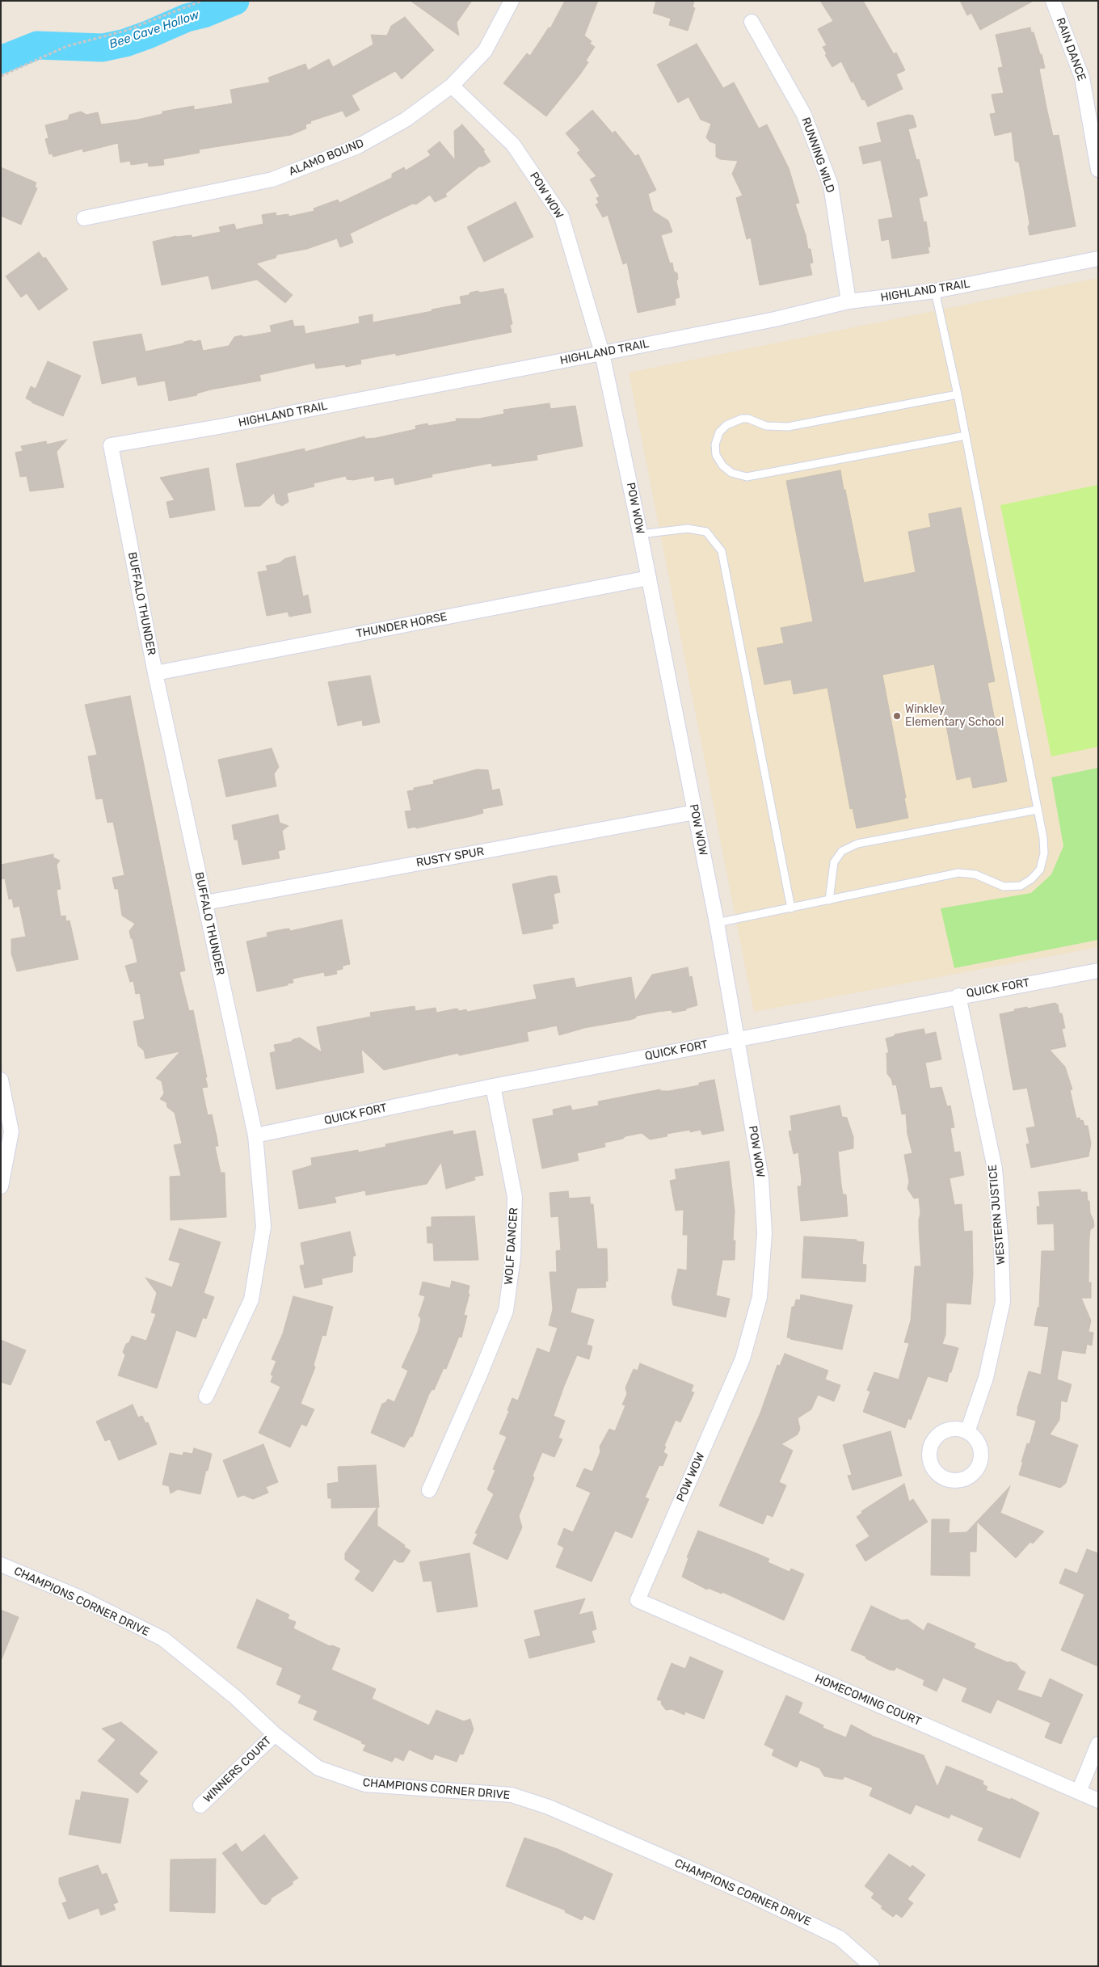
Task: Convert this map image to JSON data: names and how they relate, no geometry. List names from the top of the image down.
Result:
{
  "streets": {
    "street": [
      "RAIN DANCE",
      "RUNNING WILD",
      "ALAMO BOUND",
      "POW WOW",
      "HIGHLAND TRAIL",
      "BUFFALO THUNDER",
      "THUNDER HORSE",
      "RUSTY SPUR",
      "QUICK FORT",
      "WESTERN JUSTICE",
      "WOLF DANCER",
      "CHAMPIONS CORNER DRIVE",
      "HOMECOMING COURT",
      "WINNERS COURT"
    ]
  },
  "crossings": [
    ["RUNNING WILD", "HIGHLAND TRAIL"],
    ["ALAMO BOUND", "POW WOW"],
    ["POW WOW", "HIGHLAND TRAIL"],
    ["POW WOW", "THUNDER HORSE"],
    ["POW WOW", "RUSTY SPUR"],
    ["POW WOW", "QUICK FORT"],
    ["POW WOW", "HOMECOMING COURT"],
    ["HIGHLAND TRAIL", "BUFFALO THUNDER"],
    ["BUFFALO THUNDER", "THUNDER HORSE"],
    ["BUFFALO THUNDER", "RUSTY SPUR"],
    ["BUFFALO THUNDER", "QUICK FORT"],
    ["QUICK FORT", "WESTERN JUSTICE"],
    ["QUICK FORT", "WOLF DANCER"],
    ["CHAMPIONS CORNER DRIVE", "WINNERS COURT"]
  ],
  "water": ["Bee Cave Hollow"],
  "places": ["Winkley Elementary School"]
}
